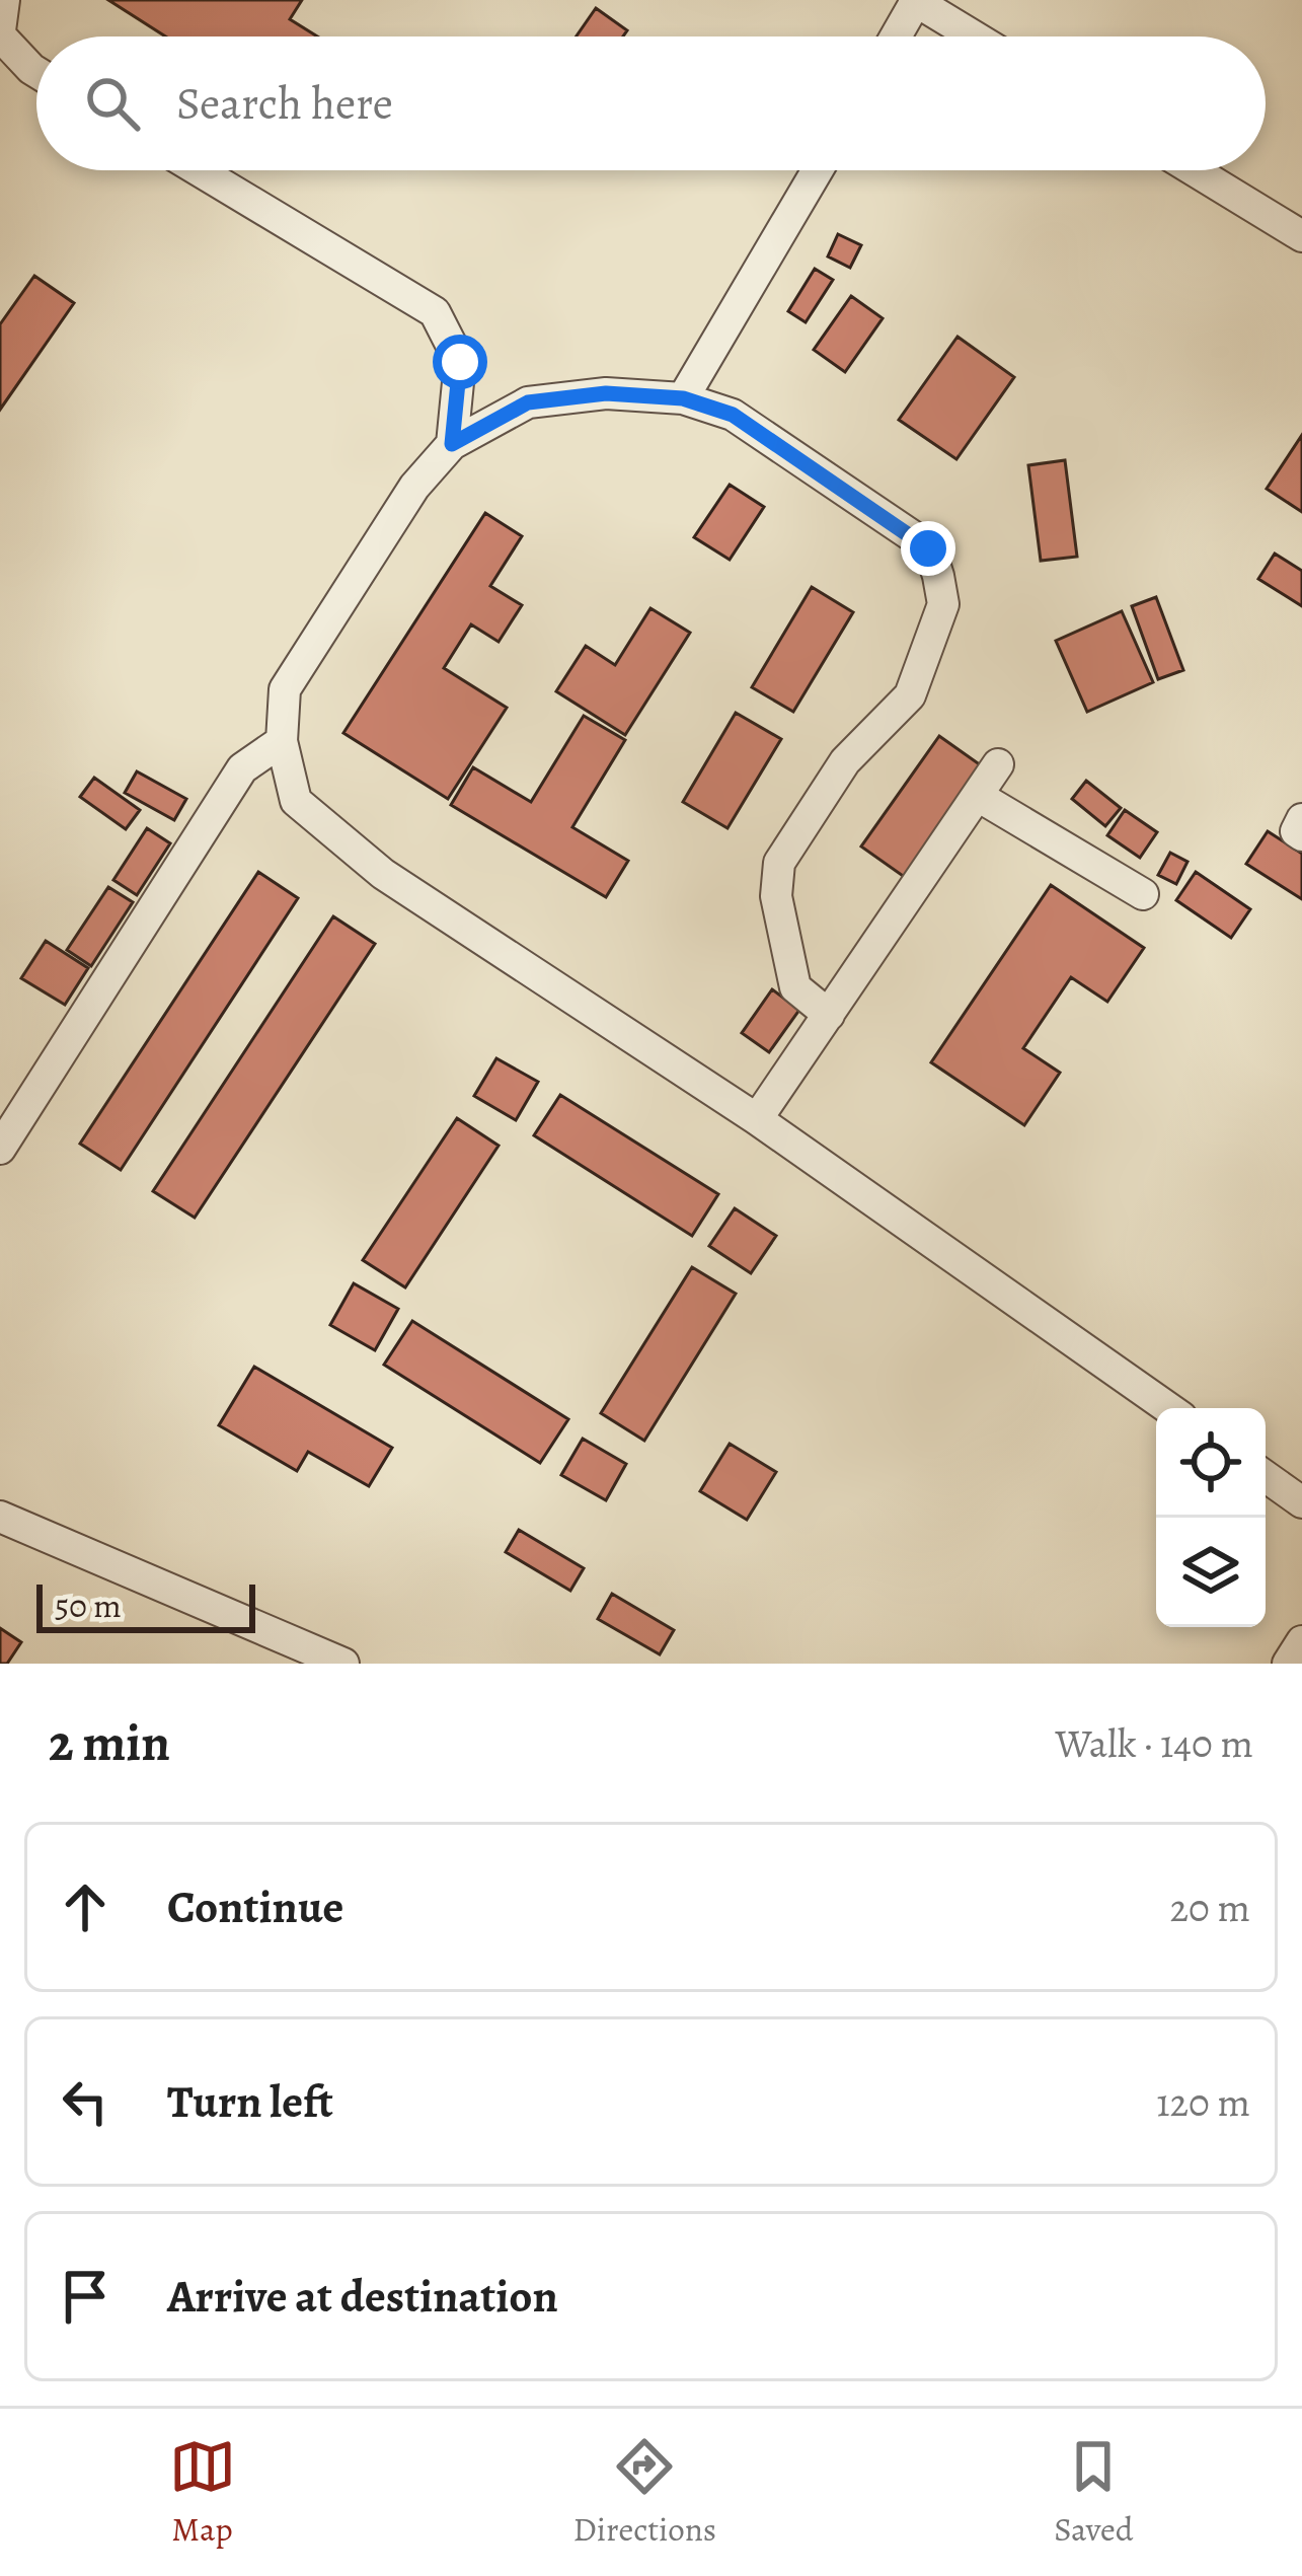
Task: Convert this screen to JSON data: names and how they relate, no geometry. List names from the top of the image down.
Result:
{
  "scale_bar": "50 m",
  "page": {
    "search": "Search here",
    "scale": "50 m",
    "heading": ["2 min", "Walk · 140 m"],
    "list": [
      ["Continue", "20 m"],
      ["Turn left", "120 m"],
      "Arrive at destination"
    ],
    "nav": ["Map", "Directions", "Saved"]
  }
}
